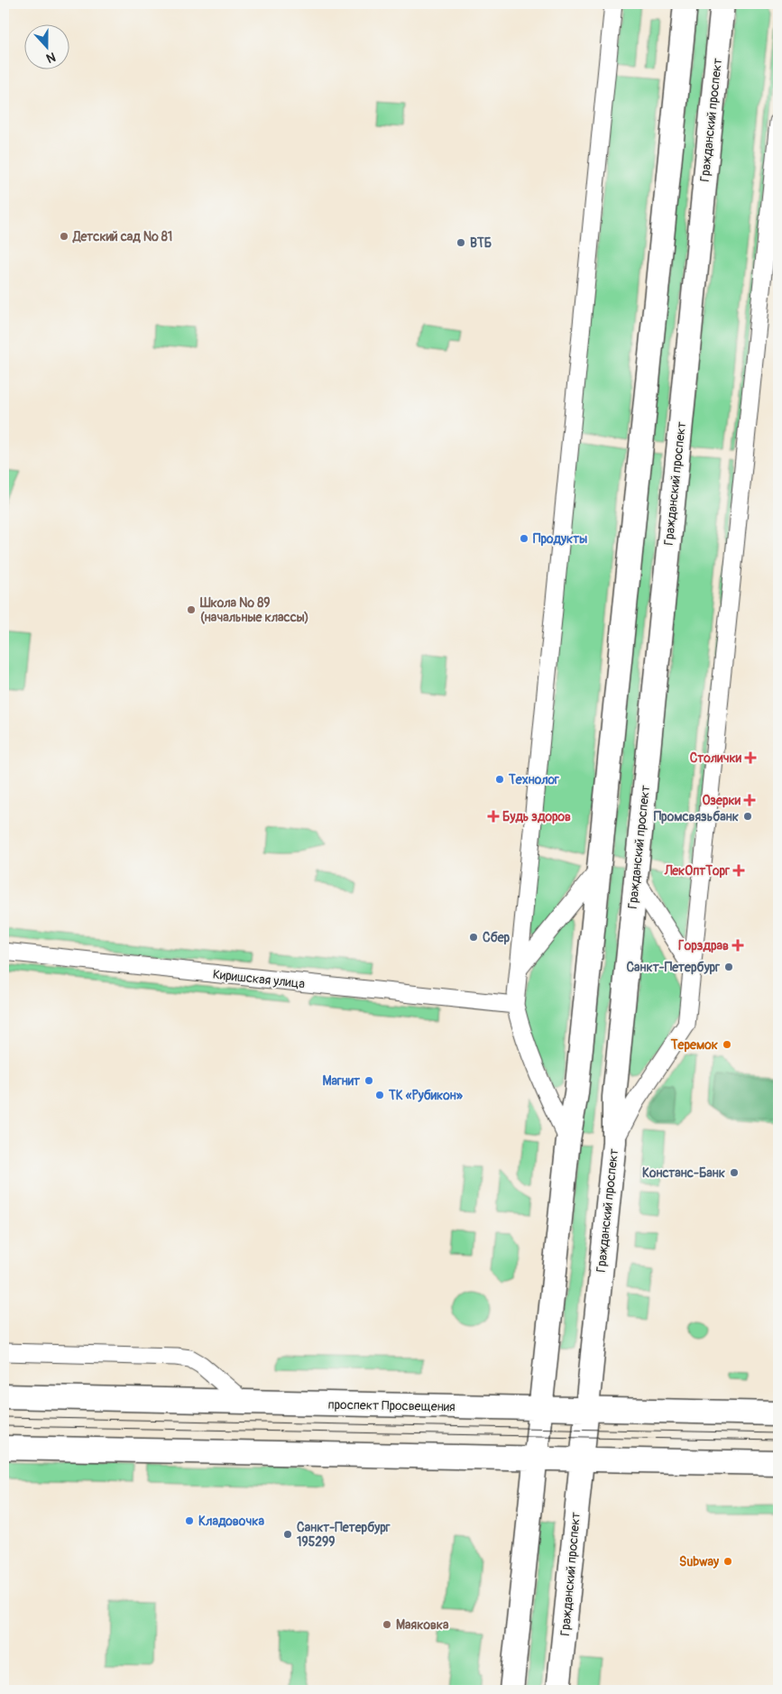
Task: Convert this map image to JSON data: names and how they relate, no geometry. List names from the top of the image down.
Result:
{
  "streets": {
    "main road": ["Гражданский проспект", "проспект Просвещения"],
    "street": ["Киришская улица"]
  },
  "crossings": [
    ["Гражданский проспект", "проспект Просвещения"]
  ],
  "places": {
    "other": [
      "Детский сад № 81",
      "ВТБ",
      "Продукты",
      "Школа № 89 (начальные классы)",
      "Технолог",
      "Промсвязьбанк",
      "Сбер",
      "Санкт-Петербург",
      "Теремок",
      "Магнит",
      "ТК «Рубикон»",
      "Констанс-Банк",
      "Кладовочка",
      "Санкт-Петербург 195299",
      "Subway",
      "Маяковка"
    ],
    "health": [
      "Столички",
      "Озерки",
      "Будь здоров",
      "ЛекОптТорг",
      "Горздрав"
    ]
  },
  "north": "bottom"
}
